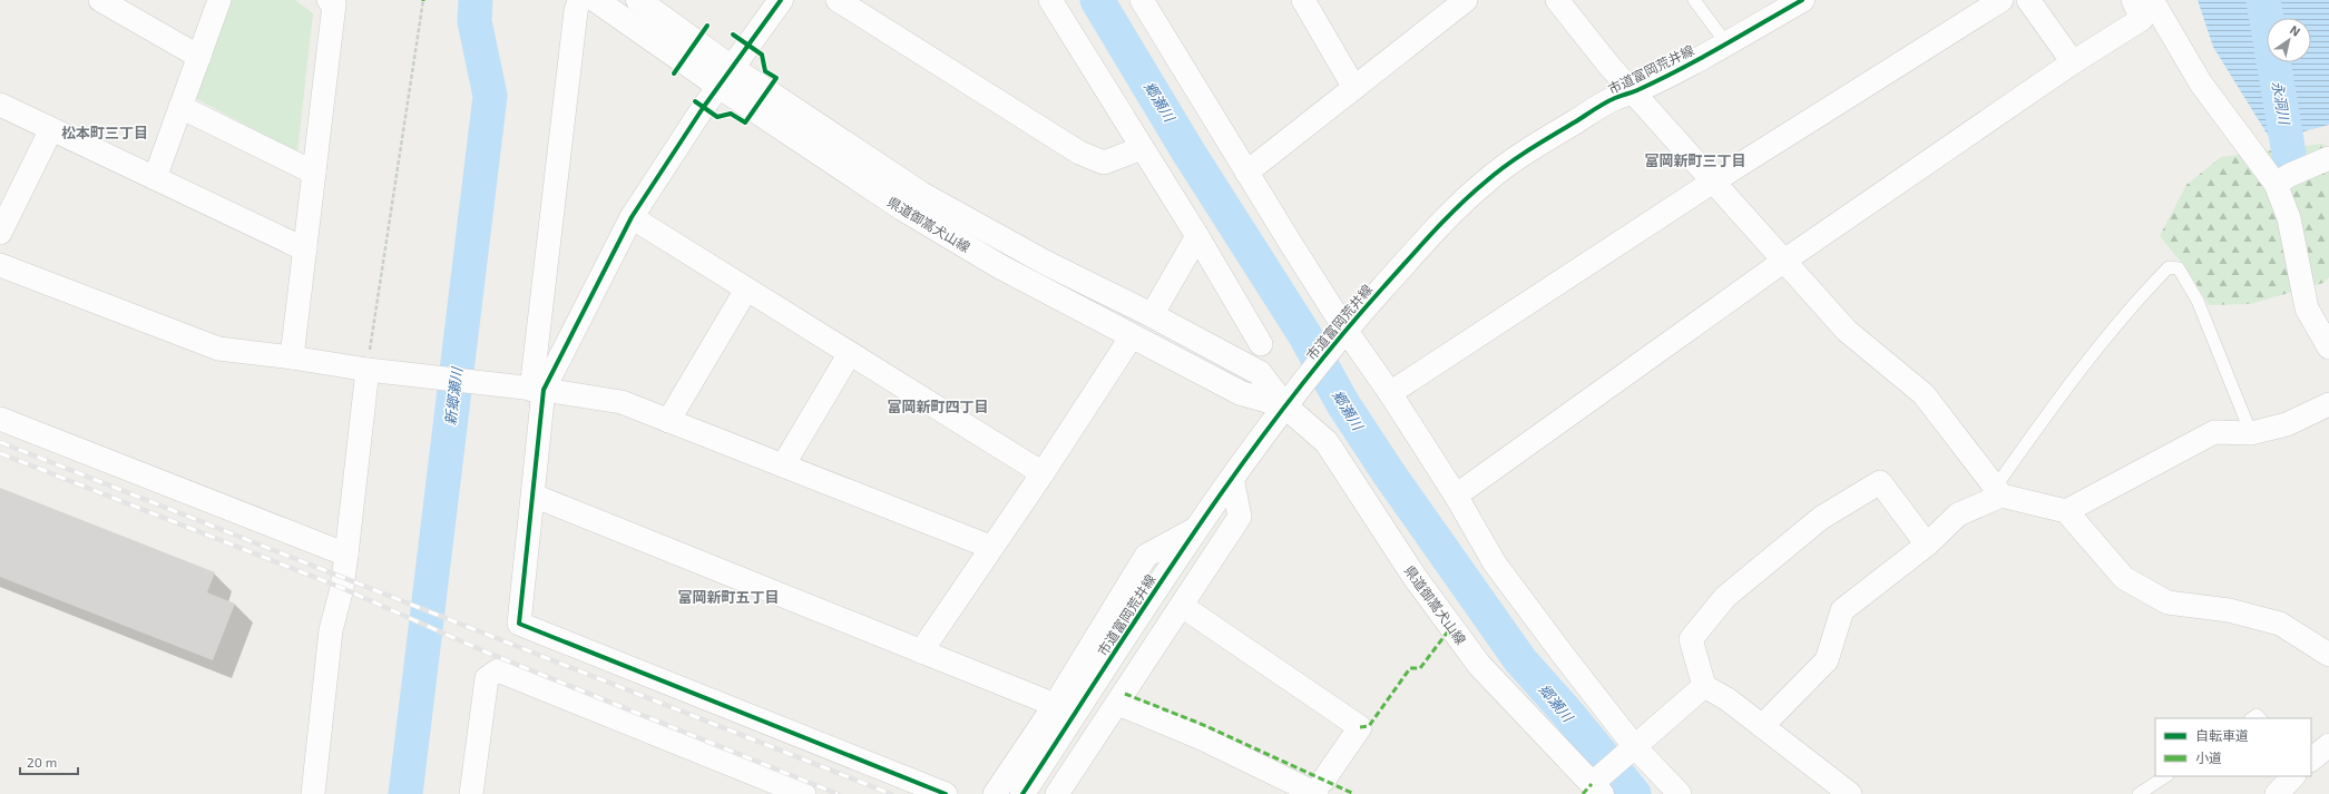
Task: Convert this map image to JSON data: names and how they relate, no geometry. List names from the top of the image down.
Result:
{
  "streets": {
    "main road": ["市道富岡荒井線", "県道御嵩犬山線"]
  },
  "crossings": [
    ["市道富岡荒井線", "県道御嵩犬山線"]
  ],
  "districts": [
    "松本町三丁目",
    "富岡新町三丁目",
    "富岡新町四丁目",
    "富岡新町五丁目"
  ],
  "water": ["郷瀬川", "永洞川", "新郷瀬川"],
  "legend": ["自転車道", "小道"],
  "scale_bar": "20 m",
  "north": "top right"
}
